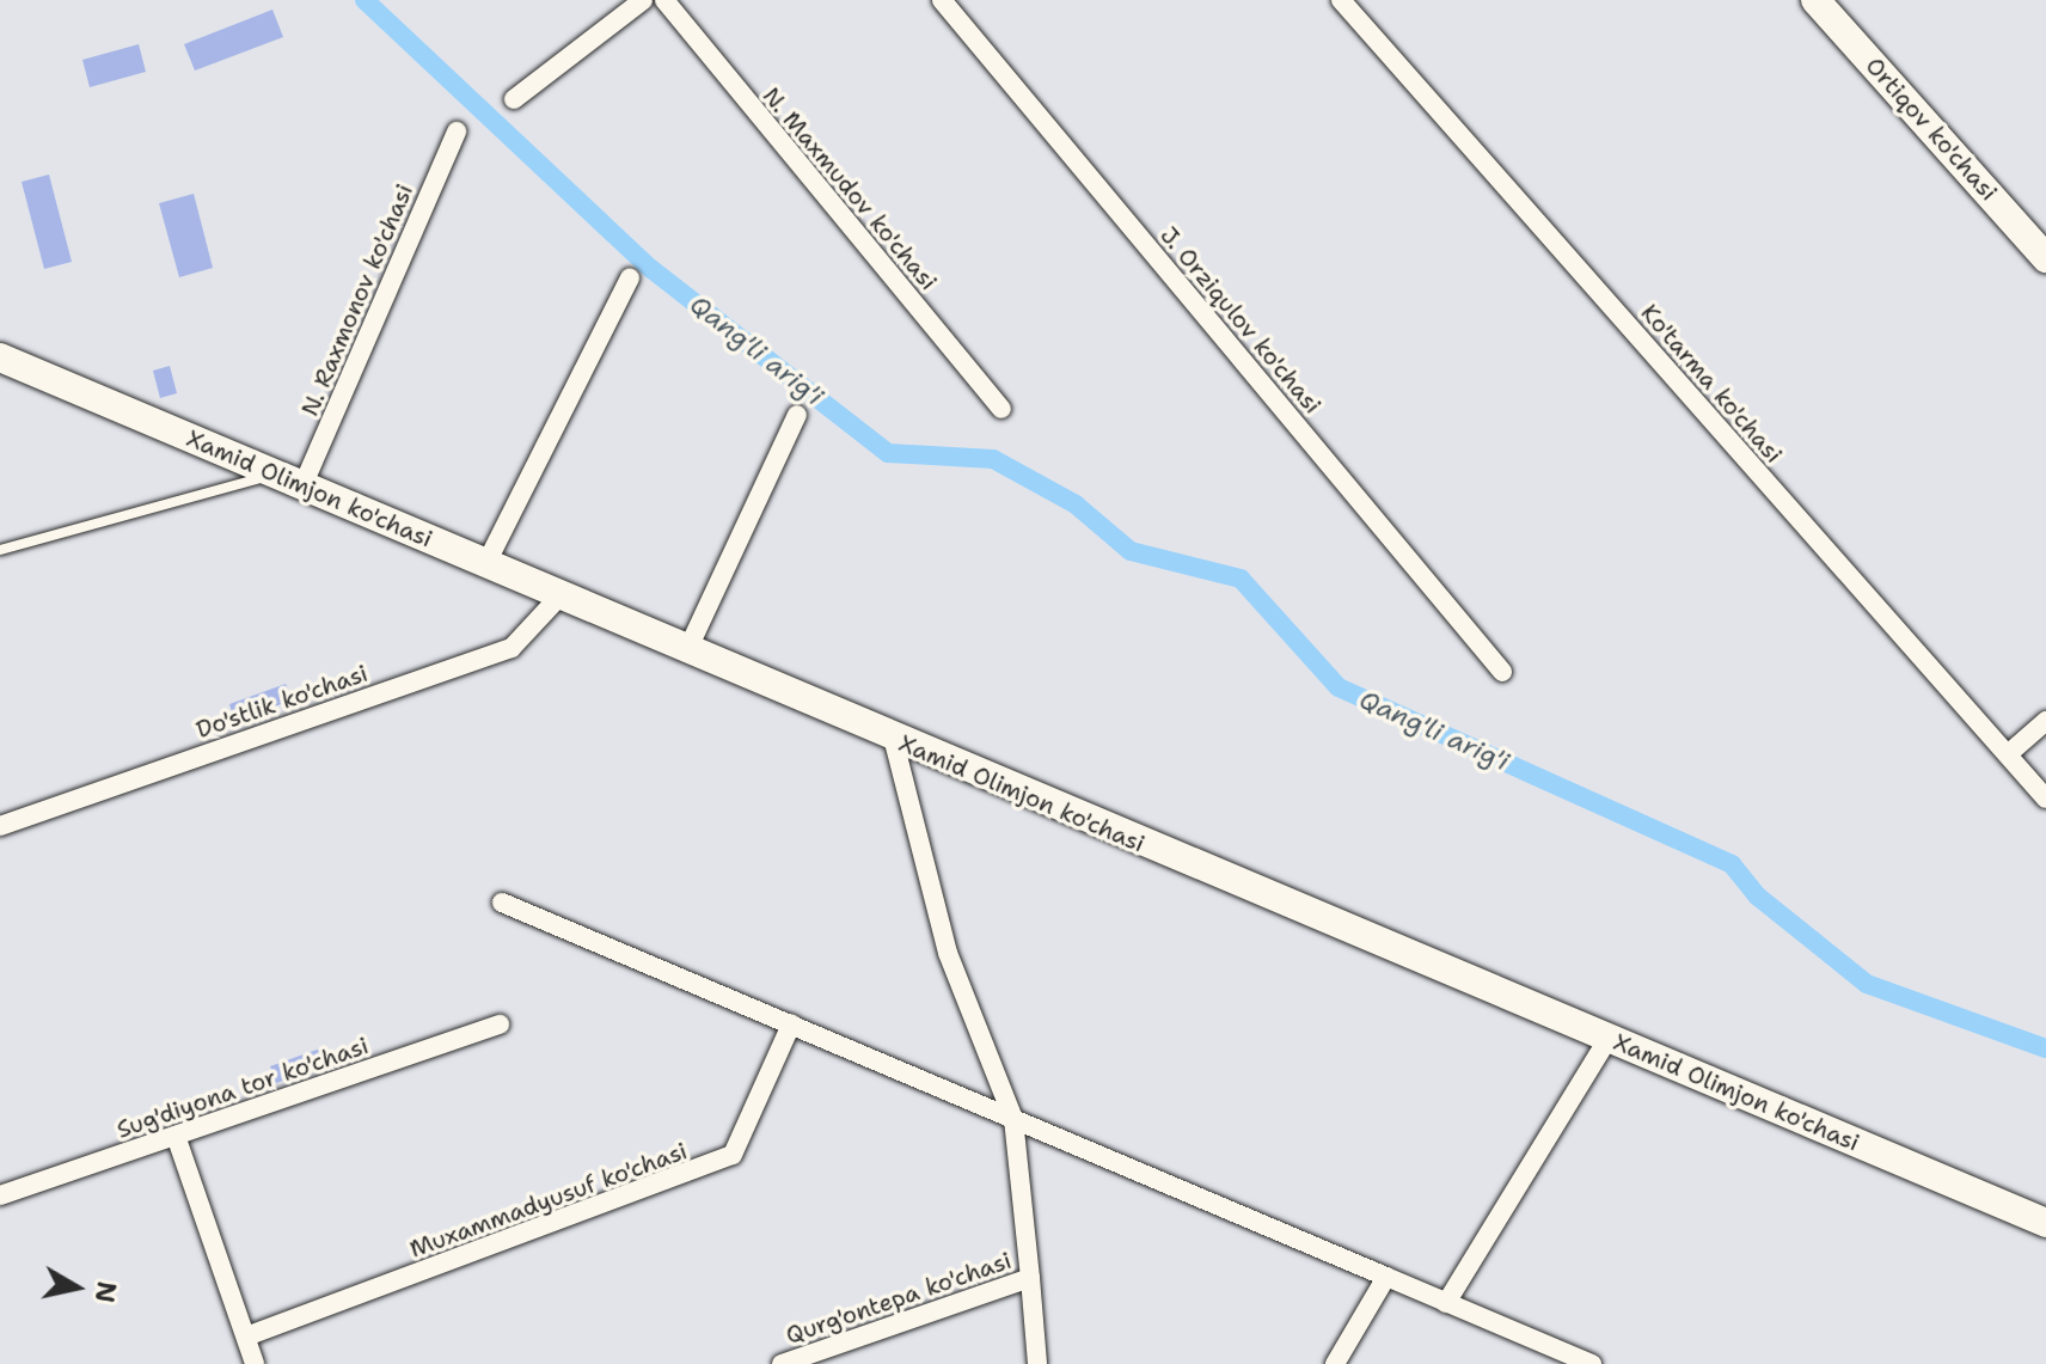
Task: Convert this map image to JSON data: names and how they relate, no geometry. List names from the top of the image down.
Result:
{
  "streets": {
    "main road": ["Ortiqov ko'chasi", "Xamid Olimjon ko'chasi"],
    "street": [
      "N. Maxmudov ko'chasi",
      "N. Raxmonov ko'chasi",
      "J. Orziqulov ko'chasi",
      "Ko'tarma ko'chasi",
      "Do'stlik ko'chasi",
      "Sug'diyona tor ko'chasi",
      "Muxammadyusuf ko'chasi",
      "Qurg'ontepa ko'chasi"
    ]
  },
  "crossings": [
    ["N. Raxmonov ko'chasi", "Xamid Olimjon ko'chasi"],
    ["Xamid Olimjon ko'chasi", "Do'stlik ko'chasi"],
    ["Xamid Olimjon ko'chasi", "Qurg'ontepa ko'chasi"]
  ],
  "water": ["Qang'li arig'i"],
  "north": "right"
}
